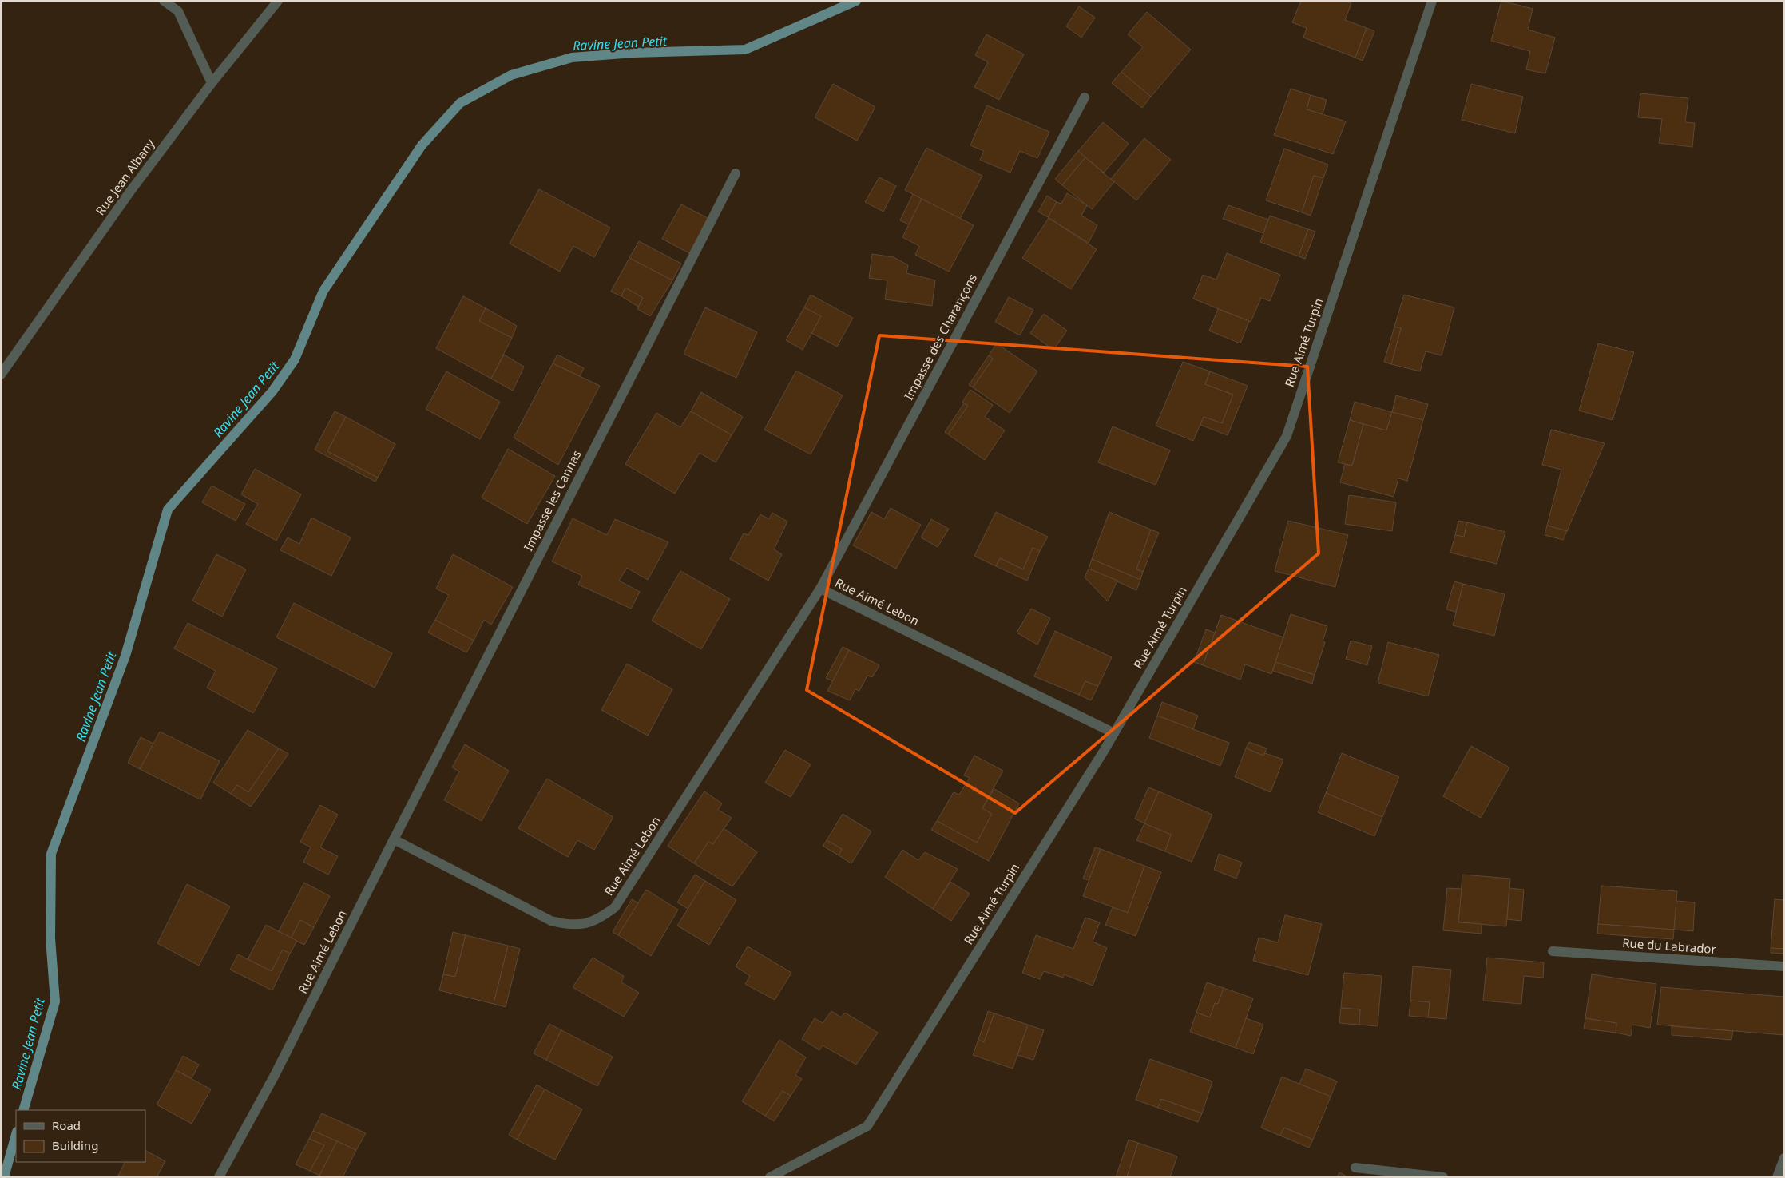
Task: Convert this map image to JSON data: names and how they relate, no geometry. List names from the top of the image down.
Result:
{
  "streets": {
    "street": [
      "Rue Jean Albany",
      "Impasse des Charançons",
      "Rue Aimé Turpin",
      "Impasse les Cannas",
      "Rue Aimé Lebon",
      "Rue du Labrador"
    ]
  },
  "crossings": [
    ["Impasse des Charançons", "Rue Aimé Lebon"],
    ["Rue Aimé Turpin", "Rue Aimé Lebon"],
    ["Impasse les Cannas", "Rue Aimé Lebon"]
  ],
  "water": ["Ravine Jean Petit"],
  "legend": ["Road", "Building"]
}
